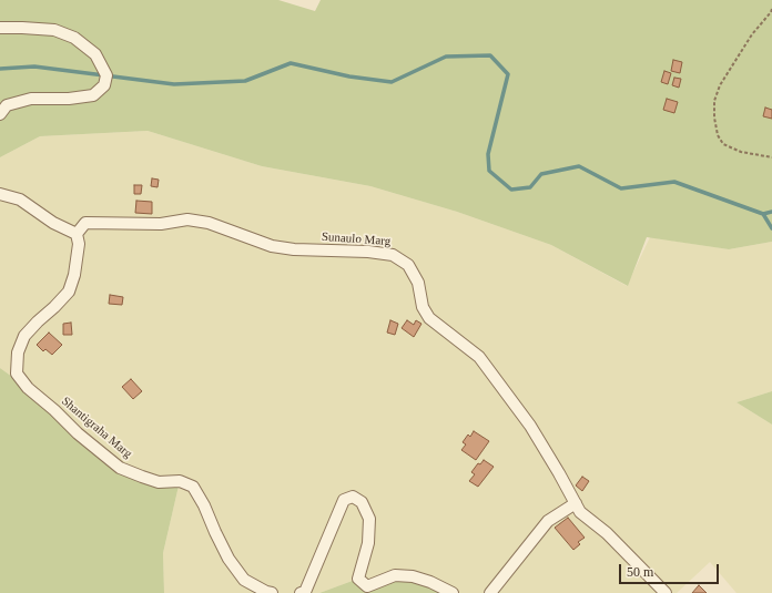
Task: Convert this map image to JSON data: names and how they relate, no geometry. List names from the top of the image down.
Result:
{
  "streets": {
    "street": ["Sunaulo Marg", "Shantigraha Marg"]
  },
  "crossings": [
    ["Sunaulo Marg", "Shantigraha Marg"]
  ],
  "scale_bar": "50 m"
}
